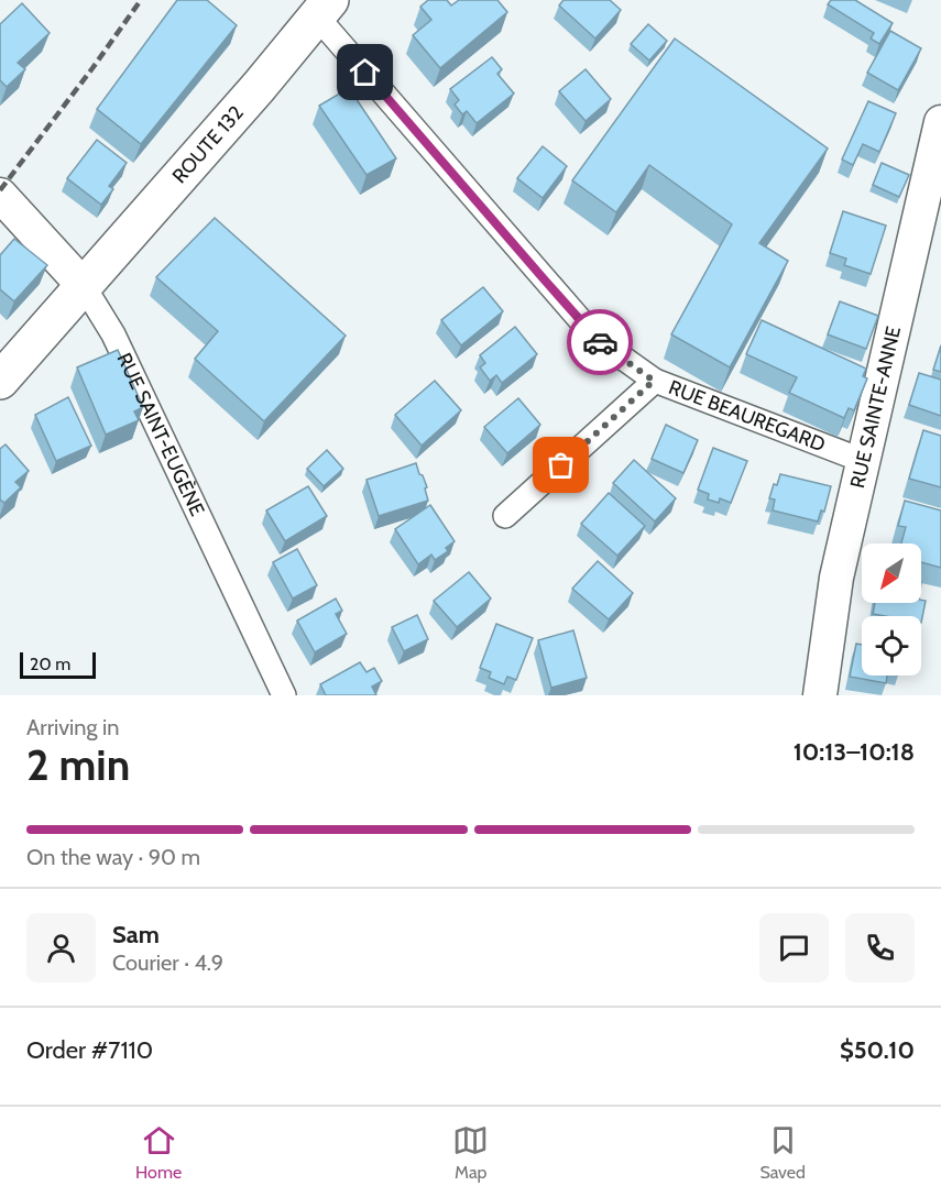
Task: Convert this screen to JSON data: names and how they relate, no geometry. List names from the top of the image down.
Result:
{
  "streets": {
    "main road": ["ROUTE 132"],
    "street": ["RUE SAINTE-ANNE", "RUE BEAUREGARD", "RUE SAINT-EUGÈNE"]
  },
  "crossings": [
    ["ROUTE 132", "RUE BEAUREGARD"],
    ["ROUTE 132", "RUE SAINT-EUGÈNE"],
    ["RUE SAINTE-ANNE", "RUE BEAUREGARD"]
  ],
  "scale_bar": "20 m",
  "north": "bottom left",
  "page": {
    "scale": "20 m",
    "heading": ["2 min", "Arriving in", "10:13–10:18"],
    "panel": [
      "Sam",
      "Courier · 4.9",
      "Order #7110",
      "$50.10"
    ],
    "bar": "On the way · 90 m",
    "tabs": ["Home", "Map", "Saved"]
  }
}
